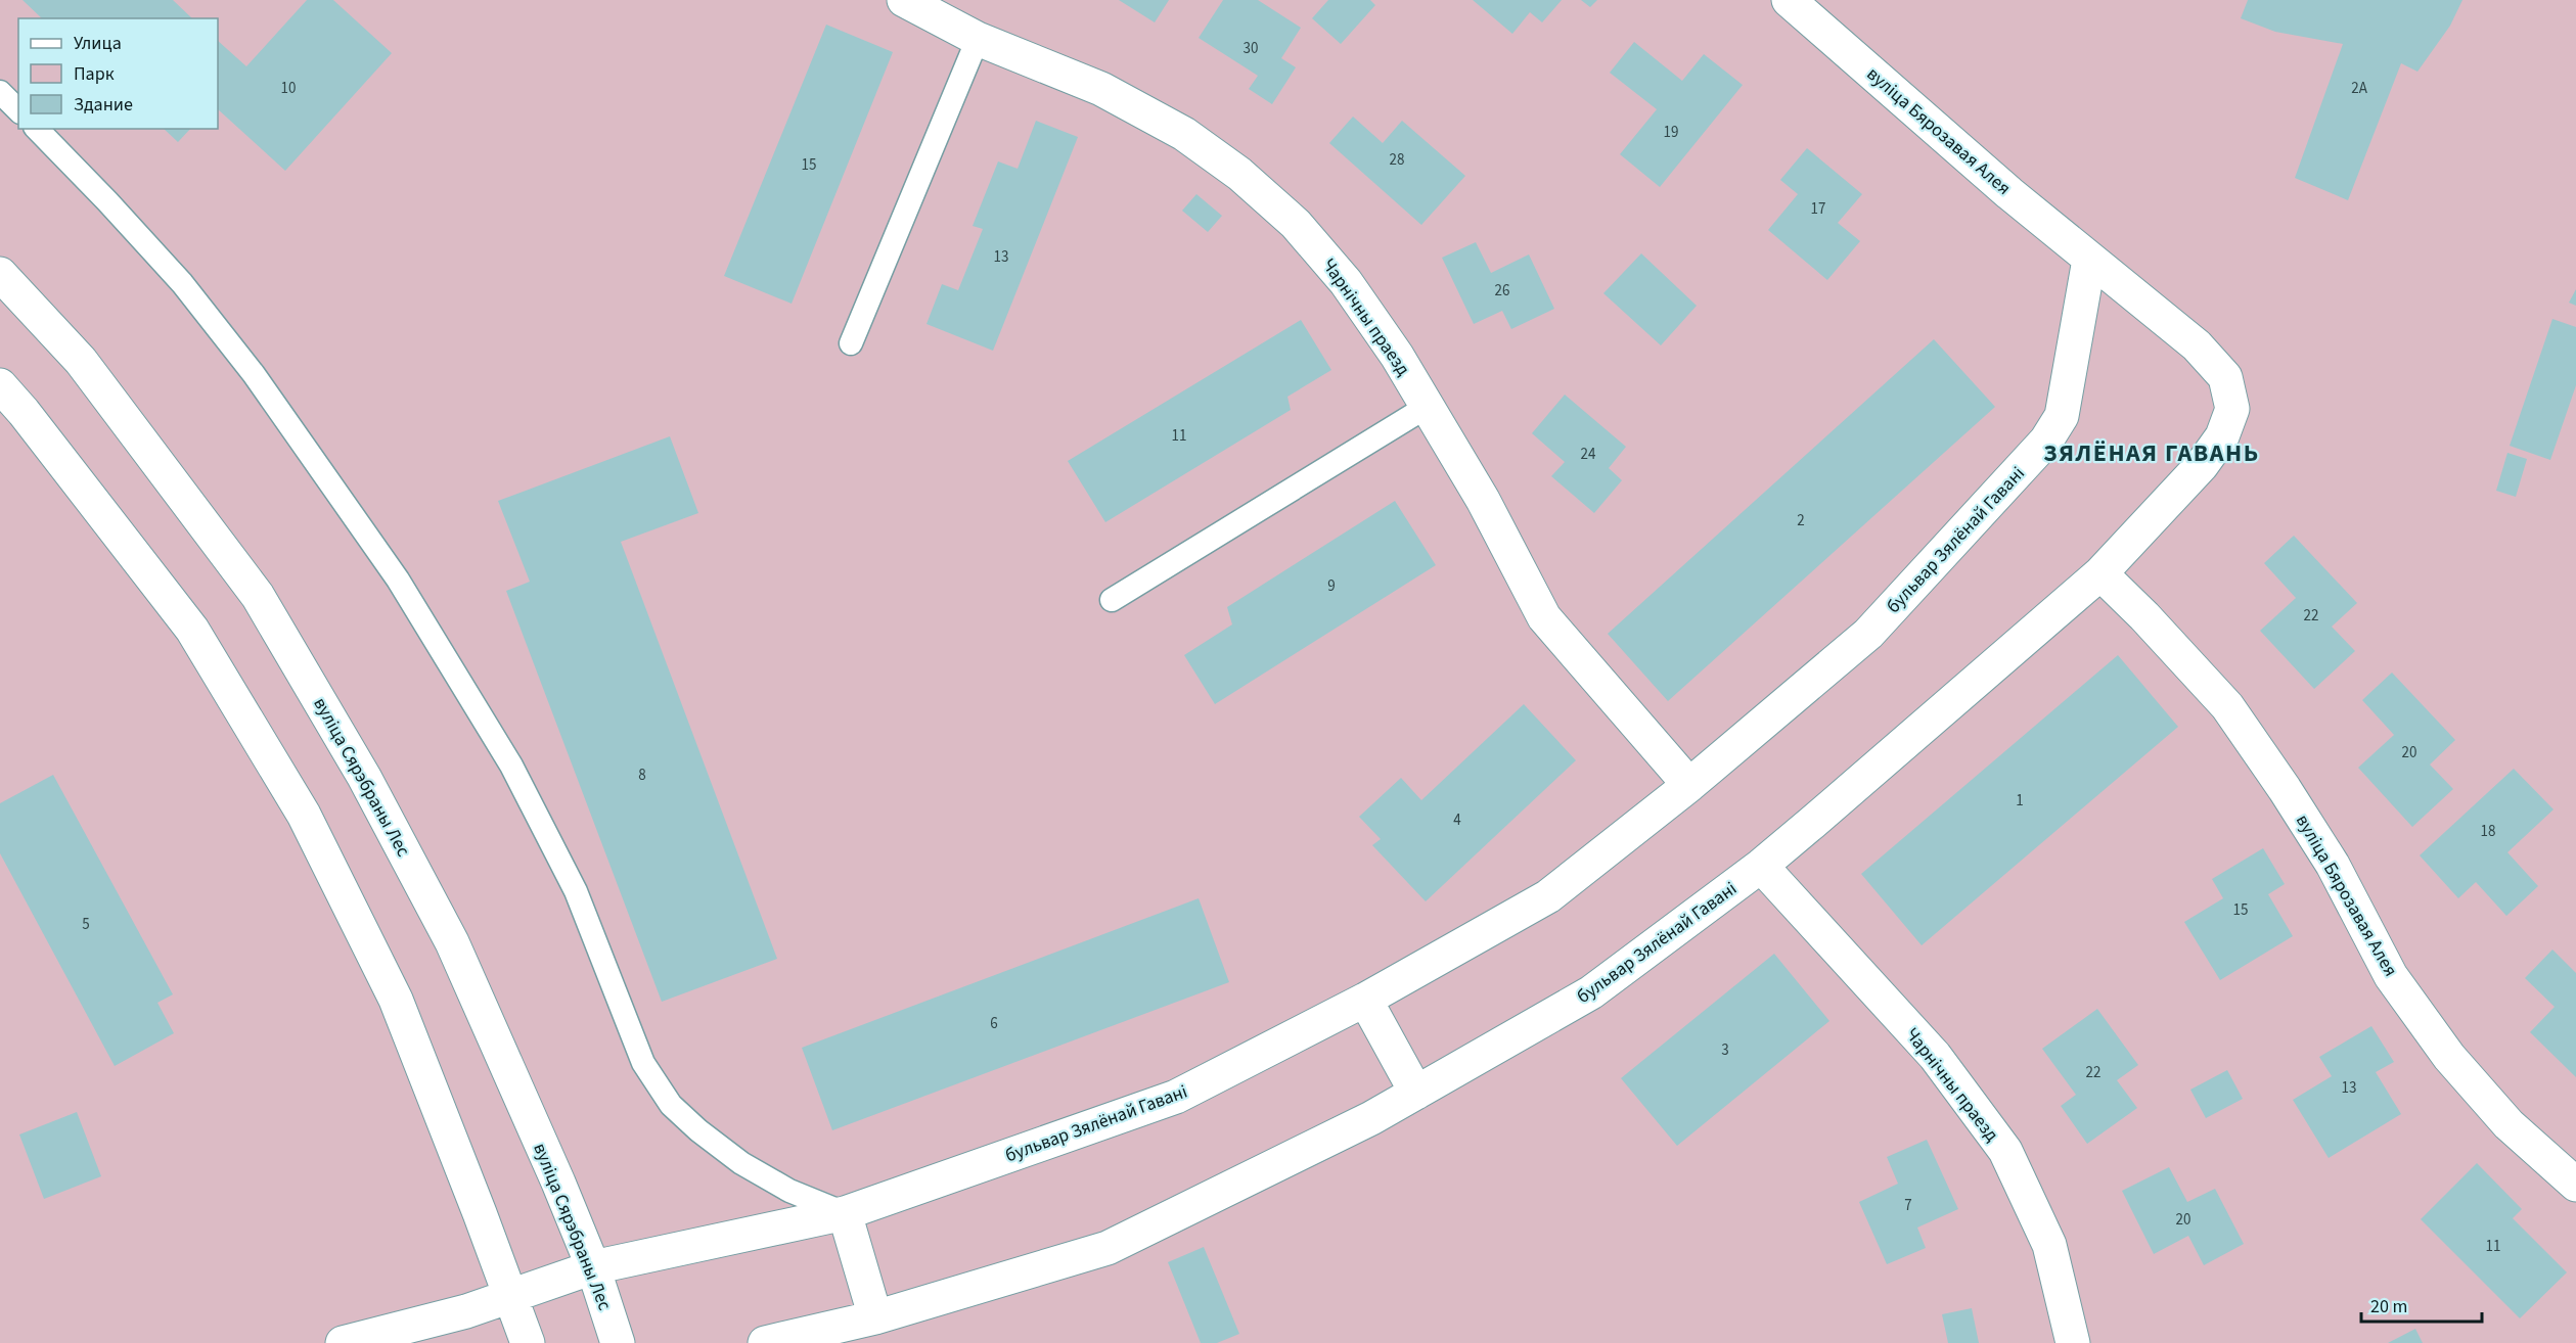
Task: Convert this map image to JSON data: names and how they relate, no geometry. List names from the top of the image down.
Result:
{
  "streets": {
    "street": [
      "вуліца Бярозавая Алея",
      "Чарнічны праезд",
      "бульвар Зялёнай Гавані",
      "вуліца Сярэбраны Лес"
    ]
  },
  "crossings": [
    ["вуліца Бярозавая Алея", "бульвар Зялёнай Гавані"],
    ["Чарнічны праезд", "бульвар Зялёнай Гавані"],
    ["бульвар Зялёнай Гавані", "вуліца Сярэбраны Лес"]
  ],
  "districts": ["ЗЯЛЁНАЯ ГАВАНЬ"],
  "house_numbers": [
    "30",
    "10",
    "2А",
    "19",
    "28",
    "15",
    "17",
    "13",
    "26",
    "11",
    "24",
    "2",
    "9",
    "22",
    "20",
    "8",
    "1",
    "4",
    "18",
    "15",
    "5",
    "6",
    "3",
    "22",
    "13",
    "7",
    "20",
    "11"
  ],
  "legend": ["Улица", "Парк", "Здание"],
  "scale_bar": "20 m"
}
